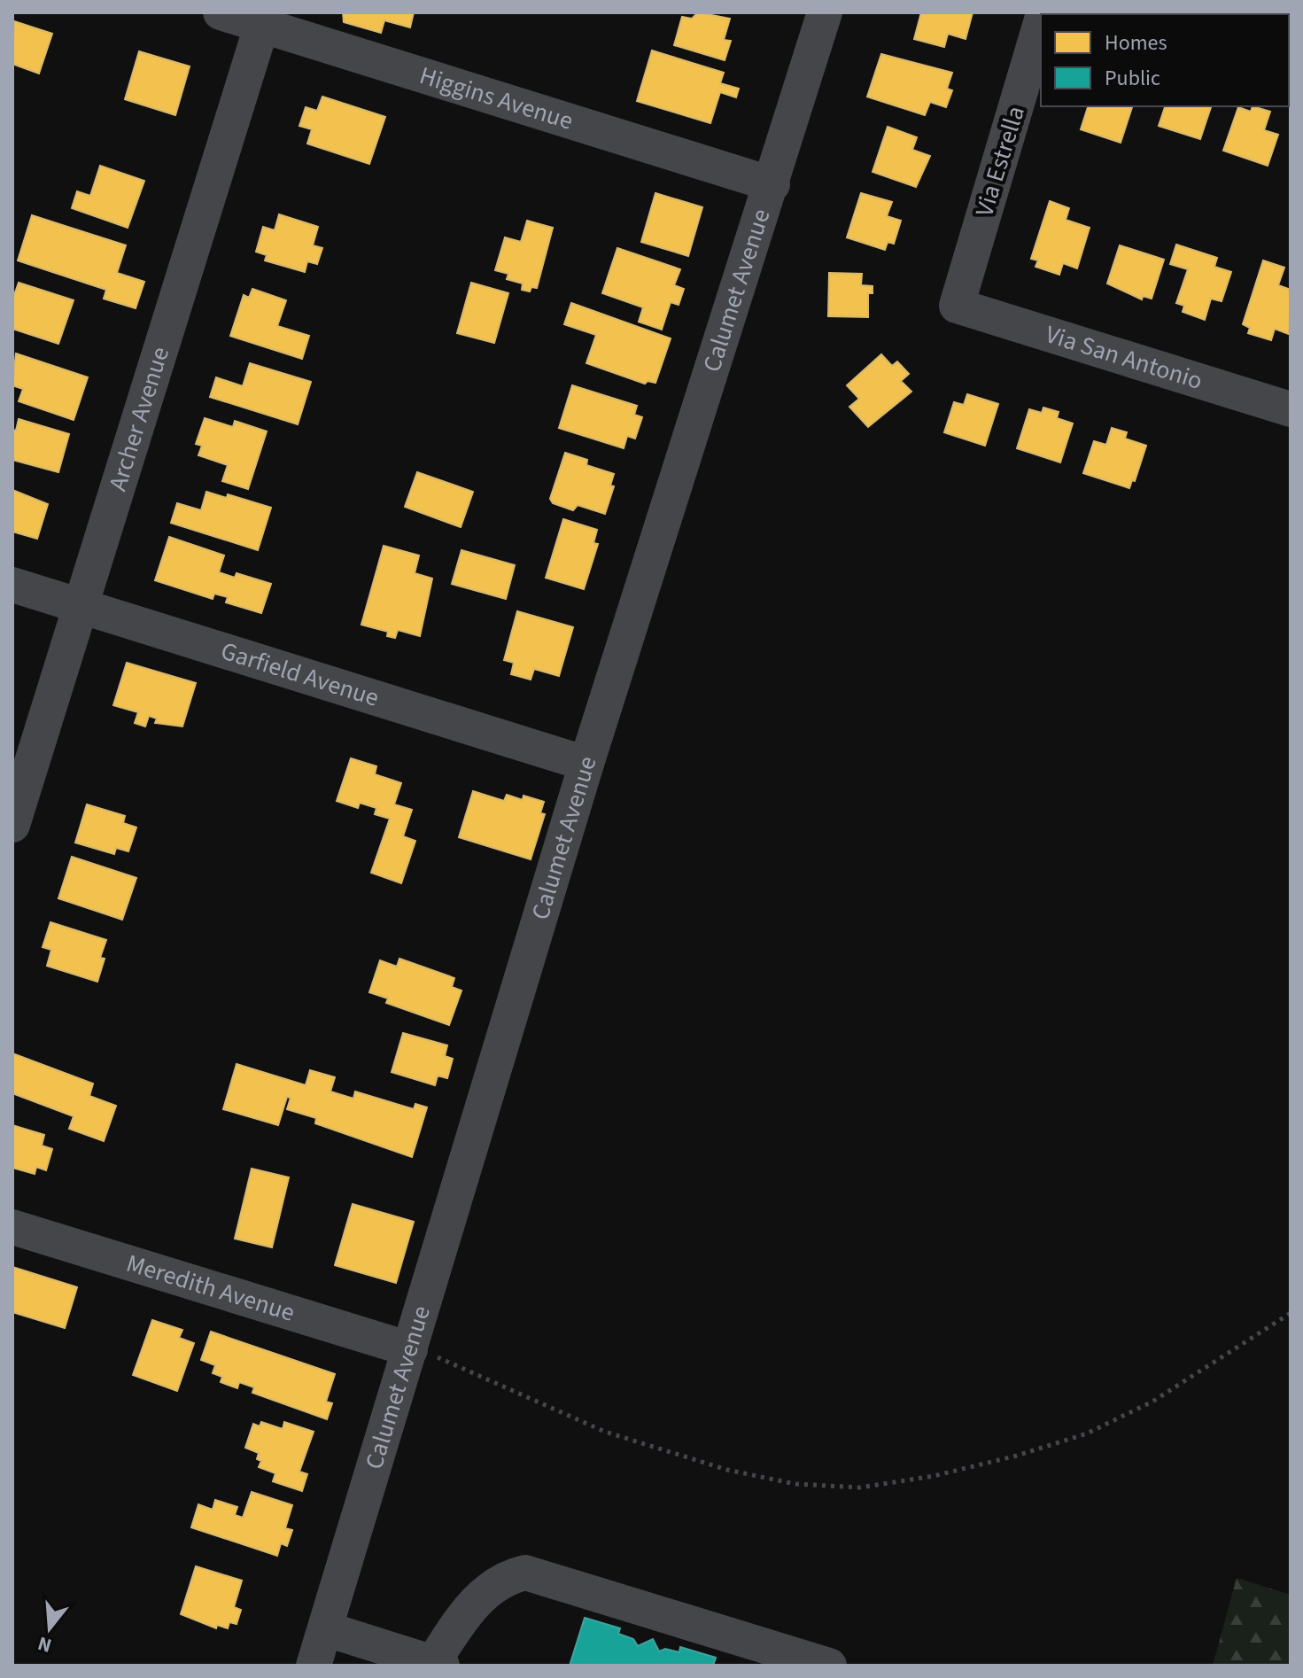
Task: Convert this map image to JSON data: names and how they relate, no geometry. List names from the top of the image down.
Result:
{
  "streets": {
    "street": [
      "Higgins Avenue",
      "Via Estrella",
      "Calumet Avenue",
      "Via San Antonio",
      "Archer Avenue",
      "Garfield Avenue",
      "Meredith Avenue"
    ]
  },
  "crossings": [
    ["Higgins Avenue", "Calumet Avenue"],
    ["Higgins Avenue", "Archer Avenue"],
    ["Via Estrella", "Via San Antonio"],
    ["Calumet Avenue", "Garfield Avenue"],
    ["Calumet Avenue", "Meredith Avenue"],
    ["Archer Avenue", "Garfield Avenue"]
  ],
  "legend": ["Homes", "Public"],
  "north": "bottom"
}
